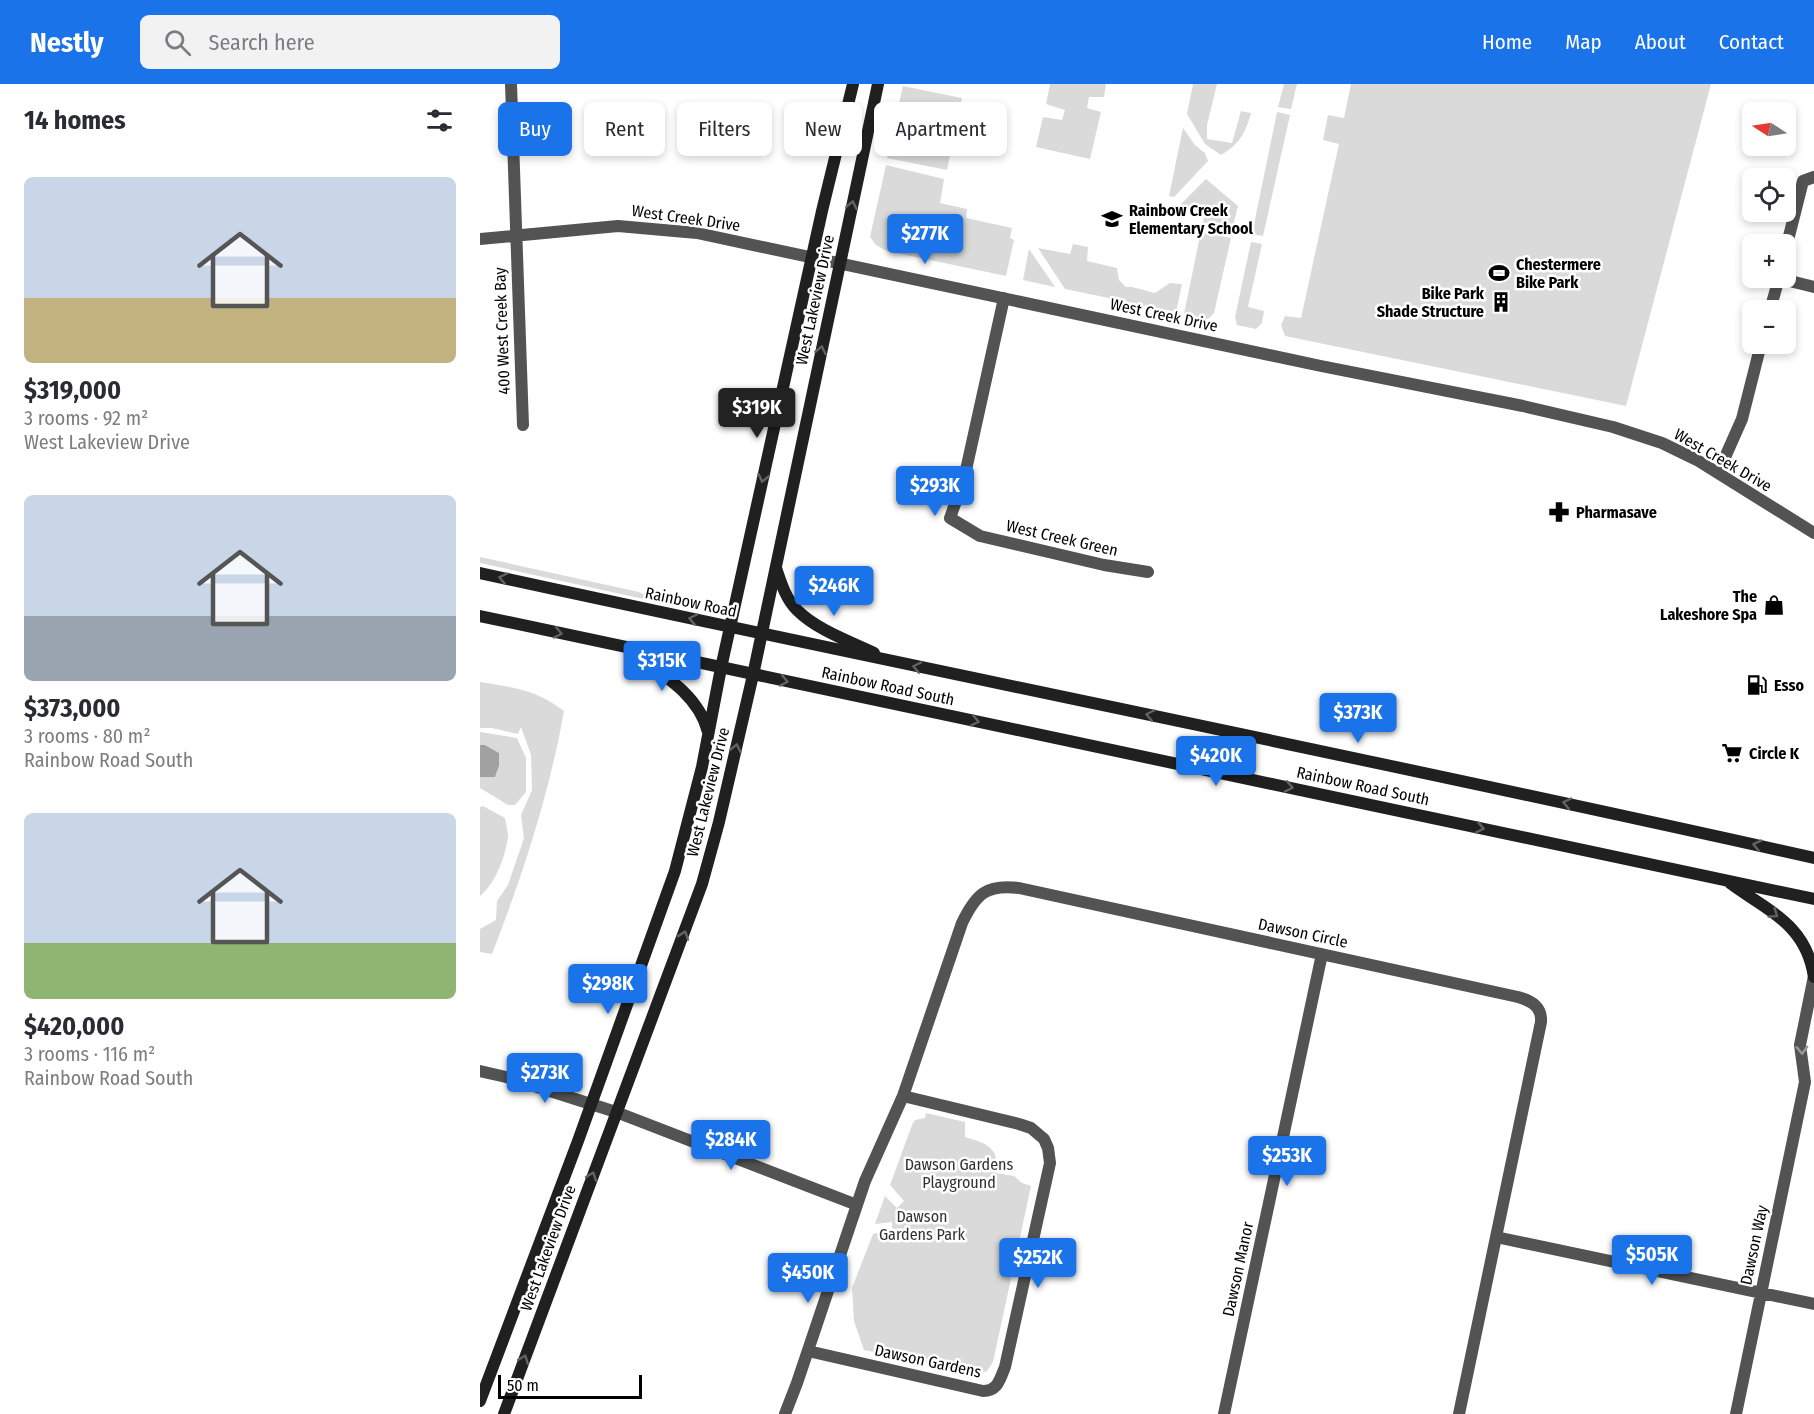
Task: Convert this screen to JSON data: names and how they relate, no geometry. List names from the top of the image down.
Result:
{
  "streets": {
    "main road": ["West Lakeview Drive", "Rainbow Road", "Rainbow Road South"],
    "street": [
      "West Creek Drive",
      "400 West Creek Bay",
      "West Creek Green",
      "Dawson Circle",
      "Dawson Way",
      "Dawson Manor",
      "Dawson Gardens"
    ]
  },
  "crossings": [
    ["West Creek Drive", "West Lakeview Drive"],
    ["West Creek Drive", "400 West Creek Bay"],
    ["West Creek Drive", "West Creek Green"],
    ["West Lakeview Drive", "Rainbow Road"],
    ["West Lakeview Drive", "Rainbow Road South"],
    ["Rainbow Road", "Rainbow Road South"],
    ["Dawson Circle", "Dawson Manor"],
    ["Dawson Circle", "Dawson Gardens"]
  ],
  "parks": ["Dawson Gardens Playground", "Dawson Gardens Park"],
  "places": {
    "school or university": ["Rainbow Creek Elementary School"],
    "sports": ["Chestermere Bike Park"],
    "building": ["Bike Park Shade Structure"],
    "pharmacy": ["Pharmasave"],
    "shop": ["The Lakeshore Spa"],
    "fuel station": ["Esso"],
    "supermarket": ["Circle K"]
  },
  "scale_bar": "50 m",
  "north": "left",
  "page": {
    "header": "Nestly",
    "search": "Search here",
    "nav": [
      "Home",
      "Map",
      "About",
      "Contact"
    ],
    "heading": "14 homes",
    "map_buttons": ["+", "−"],
    "chip": [
      "Buy",
      "Rent",
      "Filters",
      "New",
      "Apartment"
    ],
    "list": [
      {
        "name": "$319,000",
        "note": "3 rooms · 92 m² · West Lakeview Drive"
      },
      {
        "name": "$373,000",
        "note": "3 rooms · 80 m² · Rainbow Road South"
      },
      {
        "name": "$420,000",
        "note": "3 rooms · 116 m² · Rainbow Road South"
      }
    ],
    "price": [
      "$277K",
      "$319K",
      "$293K",
      "$246K",
      "$315K",
      "$373K",
      "$420K",
      "$298K",
      "$273K",
      "$284K",
      "$253K",
      "$505K",
      "$252K",
      "$450K"
    ],
    "scale": "50 m"
  }
}
